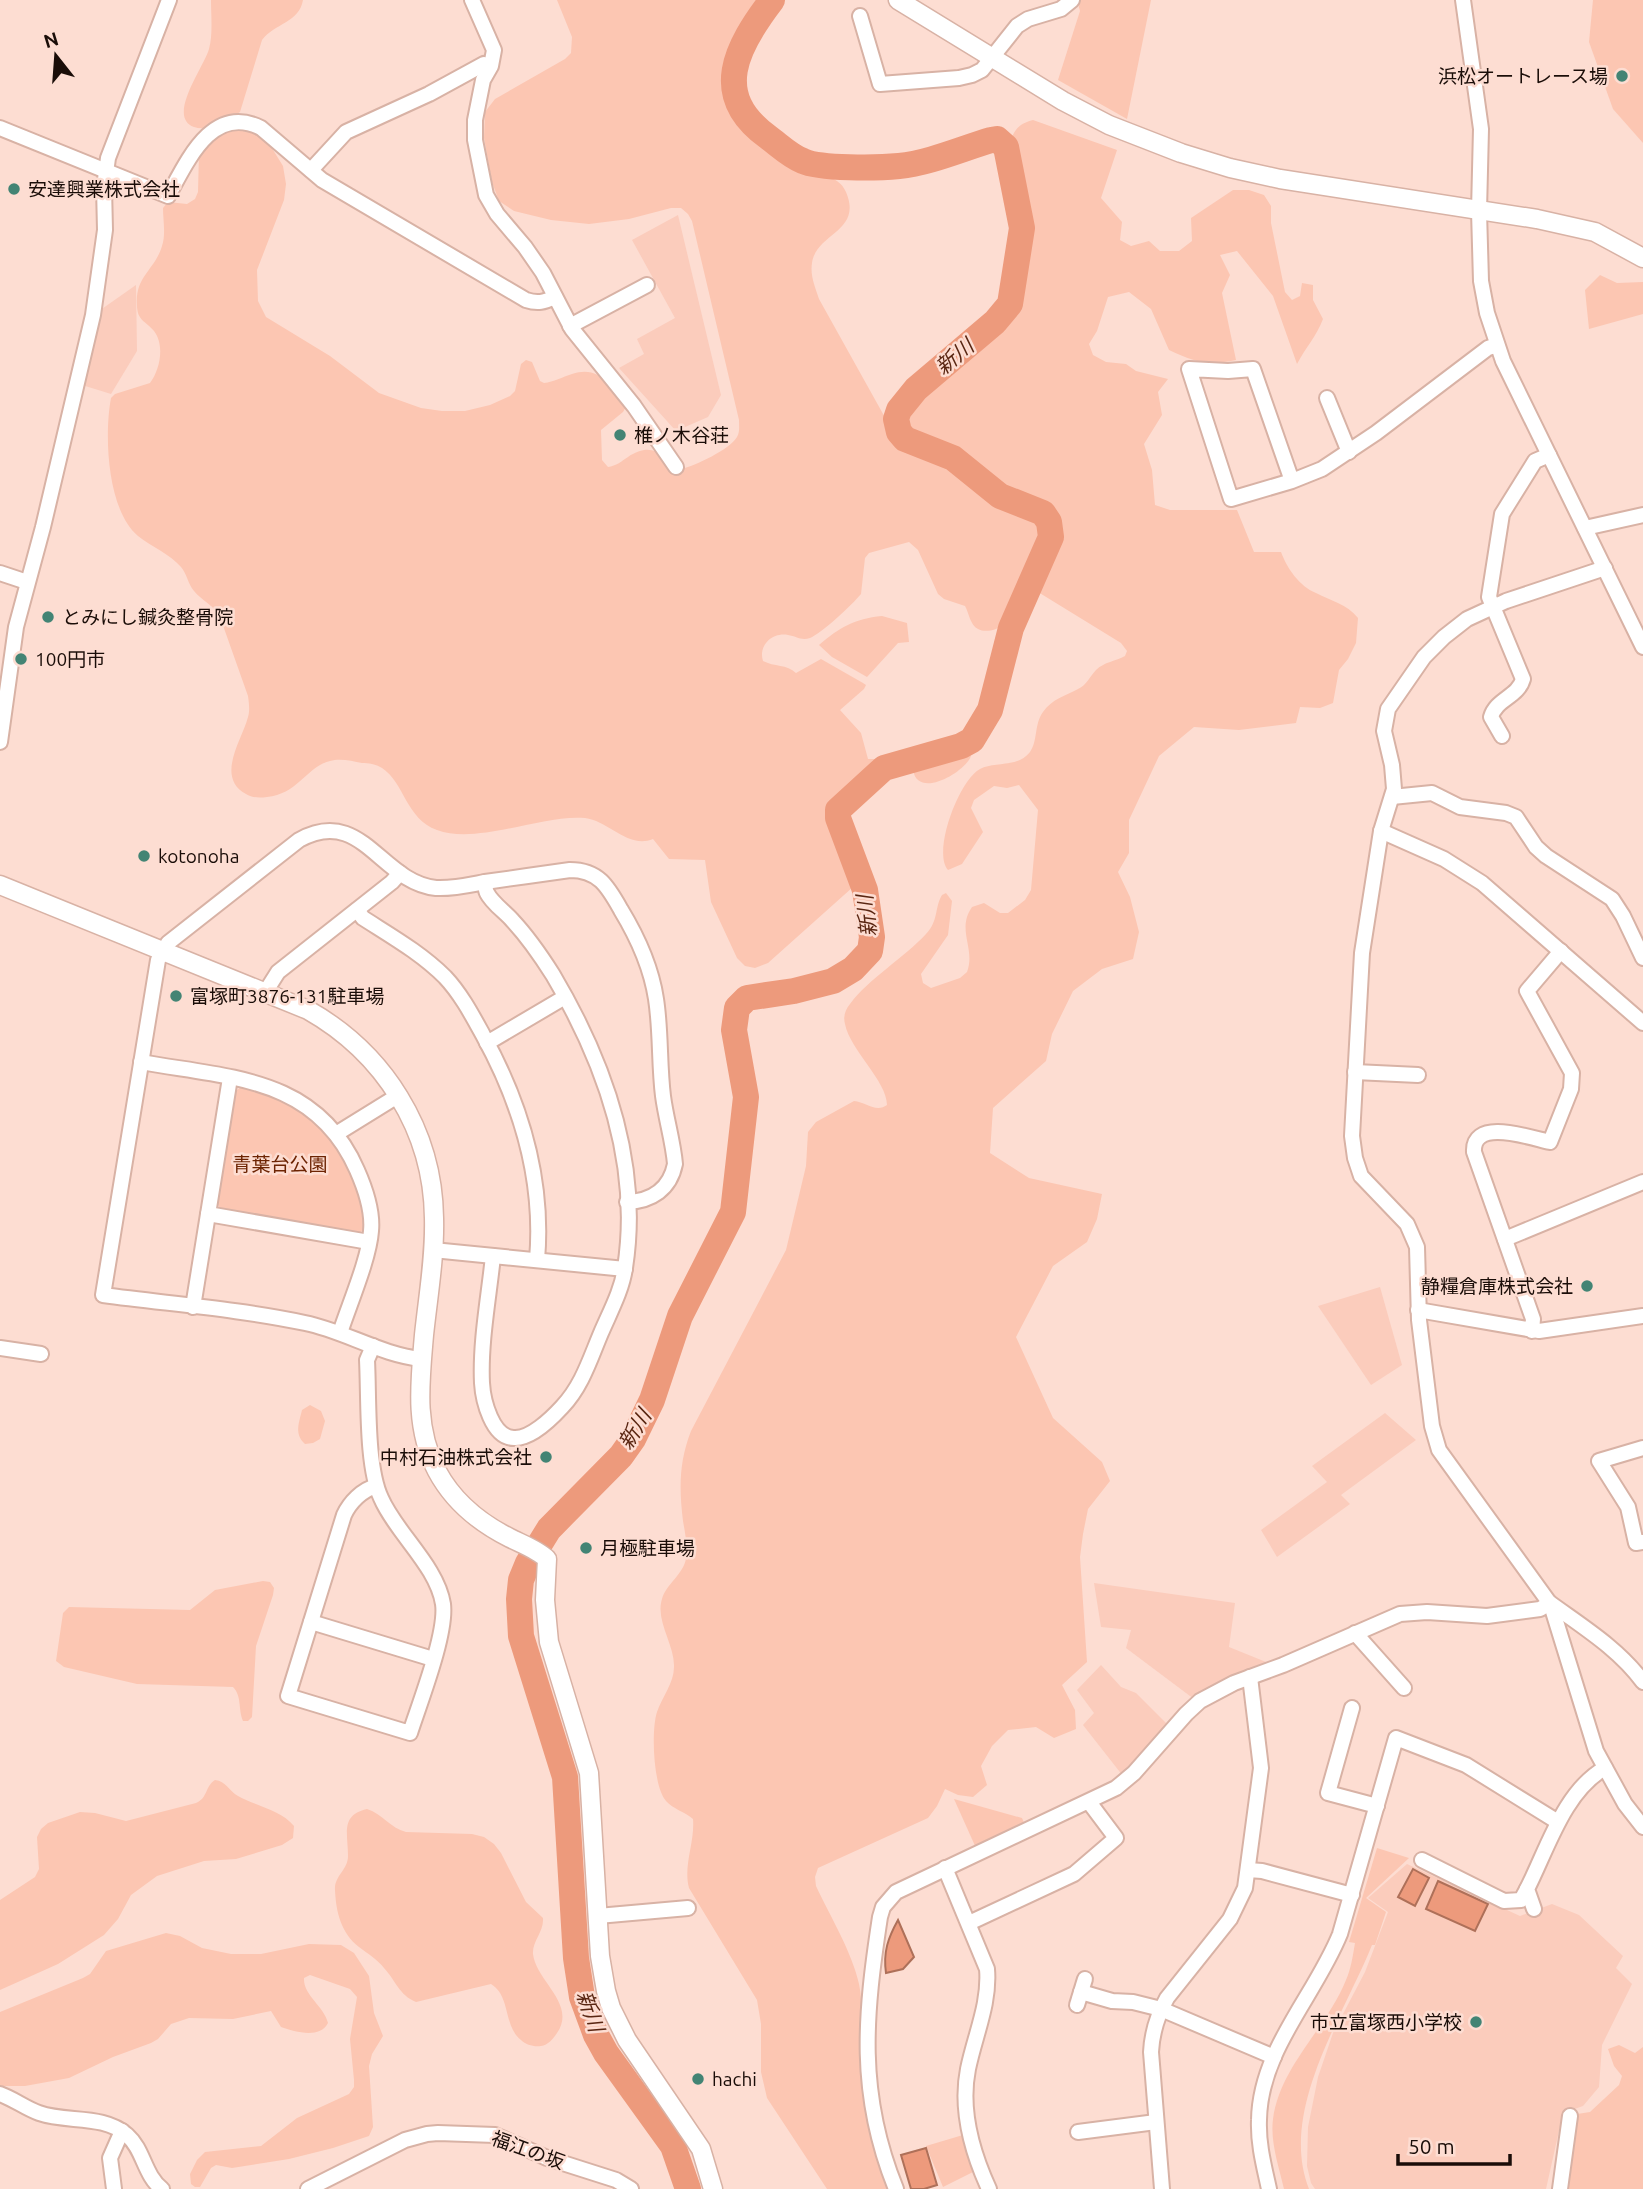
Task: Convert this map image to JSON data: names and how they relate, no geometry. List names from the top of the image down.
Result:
{
  "streets": {
    "street": ["福江の坂"]
  },
  "water": ["新川"],
  "parks": ["青葉台公園"],
  "places": [
    "浜松オートレース場",
    "安達興業株式会社",
    "椎ノ木谷荘",
    "とみにし鍼灸整骨院",
    "100円市",
    "kotonoha",
    "富塚町3876-131駐車場",
    "静糧倉庫株式会社",
    "中村石油株式会社",
    "月極駐車場",
    "市立富塚西小学校",
    "hachi"
  ],
  "scale_bar": "50 m",
  "north": "top"
}
